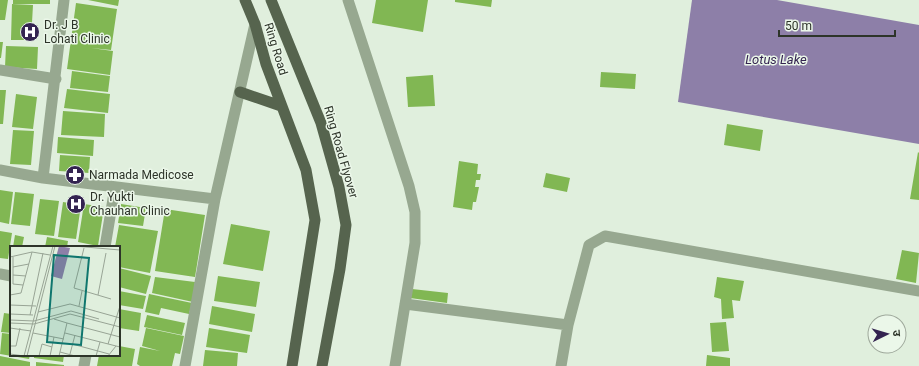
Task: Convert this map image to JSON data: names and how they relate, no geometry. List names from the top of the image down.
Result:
{
  "streets": {
    "highway": ["Ring Road", "Ring Road Flyover"]
  },
  "water": ["Lotus Lake"],
  "places": {
    "hospital": ["Dr. J B Lohati Clinic", "Dr. Yukti Chauhan Clinic"],
    "pharmacy": ["Narmada Medicose"]
  },
  "scale_bar": "50 m",
  "north": "right"
}
